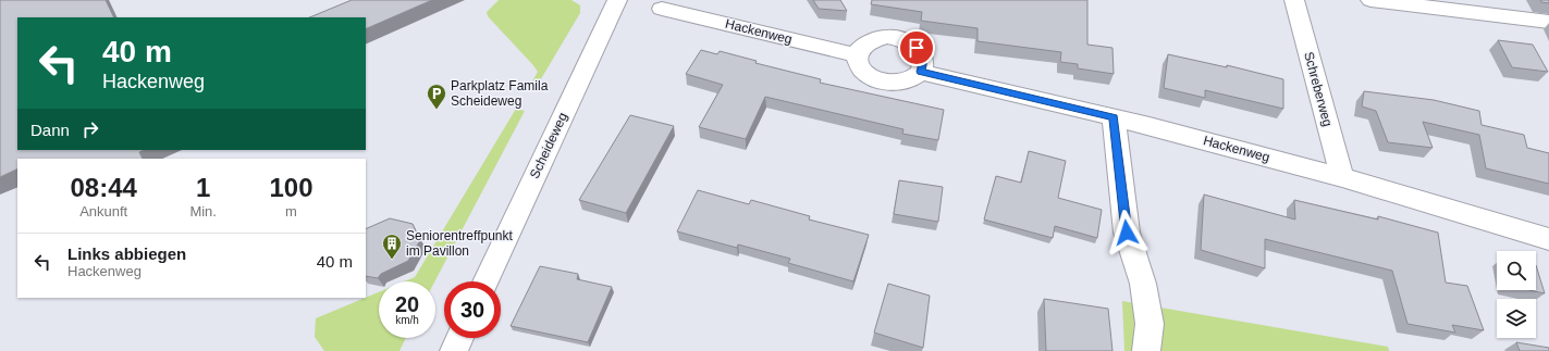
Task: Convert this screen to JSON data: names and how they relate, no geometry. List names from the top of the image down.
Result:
{
  "streets": {
    "street": ["Hackenweg", "Schreberweg", "Scheideweg"]
  },
  "crossings": [
    ["Hackenweg", "Schreberweg"]
  ],
  "places": {
    "parking": ["Parkplatz Famila Scheideweg"],
    "building": ["Seniorentreffpunkt im Pavillon"]
  },
  "page": {
    "turn": ["40 m", "Hackenweg"],
    "then": "Dann",
    "eta": [
      "08:44",
      "Ankunft",
      "1",
      "Min.",
      "100",
      "m"
    ],
    "list": [
      {
        "name": "Links abbiegen",
        "note": "Hackenweg",
        "value": "40 m"
      }
    ],
    "speed": "20 km/h",
    "limit": "30"
  }
}
